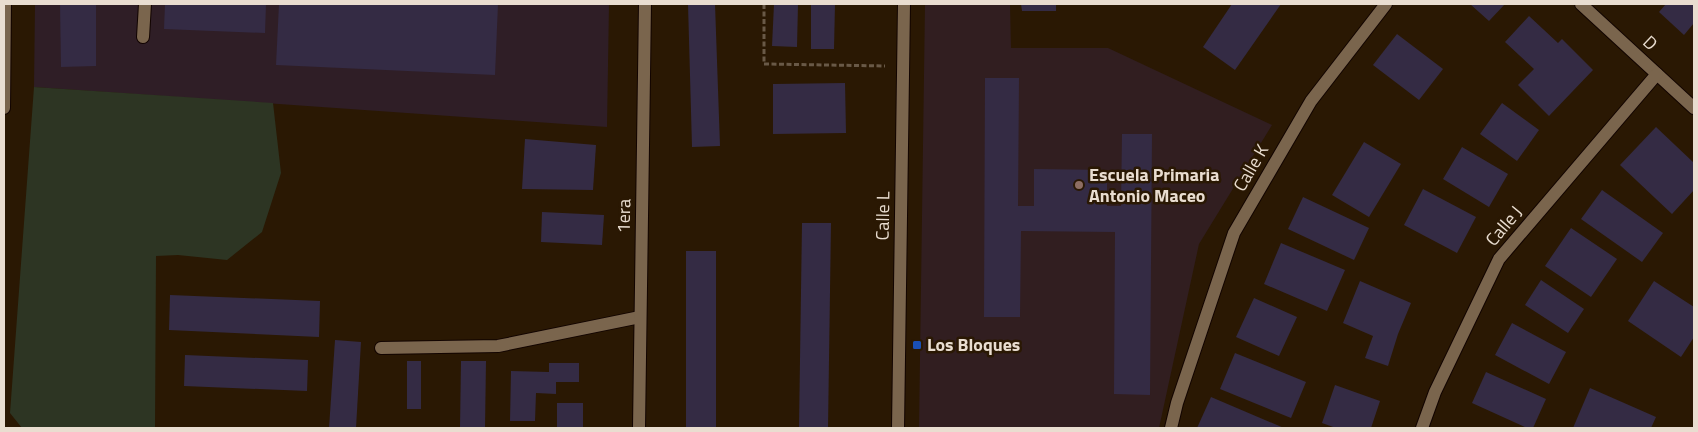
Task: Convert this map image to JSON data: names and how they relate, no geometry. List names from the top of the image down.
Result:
{
  "streets": {
    "street": [
      "D",
      "Calle K",
      "1era",
      "Calle L",
      "Calle J"
    ]
  },
  "crossings": [
    ["D", "Calle J"]
  ],
  "places": {
    "other": ["Escuela Primaria Antonio Maceo"],
    "transit": ["Los Bloques"]
  }
}
